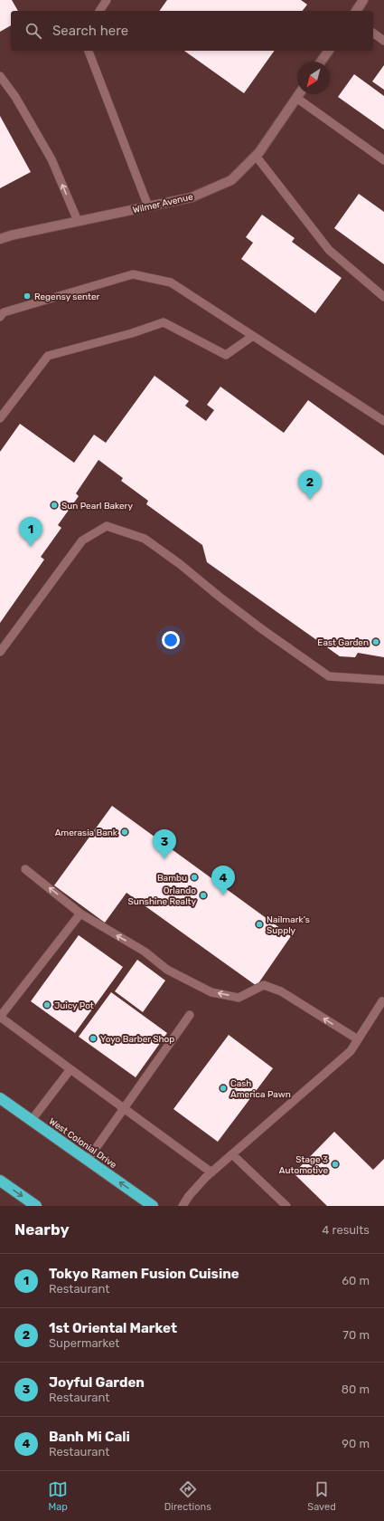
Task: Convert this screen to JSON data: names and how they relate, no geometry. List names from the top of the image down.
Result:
{
  "streets": {
    "highway": ["West Colonial Drive"],
    "street": ["Wilmer Avenue"]
  },
  "one_way": ["West Colonial Drive"],
  "places": [
    "Regensy senter",
    "Sun Pearl Bakery",
    "East Garden",
    "Amerasia Bank",
    "Bambu",
    "Orlando Sunshine Realty",
    "Nailmark's Supply",
    "Juicy Pot",
    "Yoyo Barber Shop",
    "Cash America Pawn",
    "Stage 3 Automotive"
  ],
  "north": "bottom left",
  "page": {
    "search": "Search here",
    "pins": [
      "2",
      "1",
      "3",
      "4"
    ],
    "heading": ["Nearby", "4 results"],
    "list": [
      {
        "mark": "1",
        "name": "Tokyo Ramen Fusion Cuisine",
        "note": "Restaurant",
        "value": "60 m"
      },
      {
        "mark": "2",
        "name": "1st Oriental Market",
        "note": "Supermarket",
        "value": "70 m"
      },
      {
        "mark": "3",
        "name": "Joyful Garden",
        "note": "Restaurant",
        "value": "80 m"
      },
      {
        "mark": "4",
        "name": "Banh Mi Cali",
        "note": "Restaurant",
        "value": "90 m"
      }
    ],
    "nav": ["Map", "Directions", "Saved"]
  }
}
